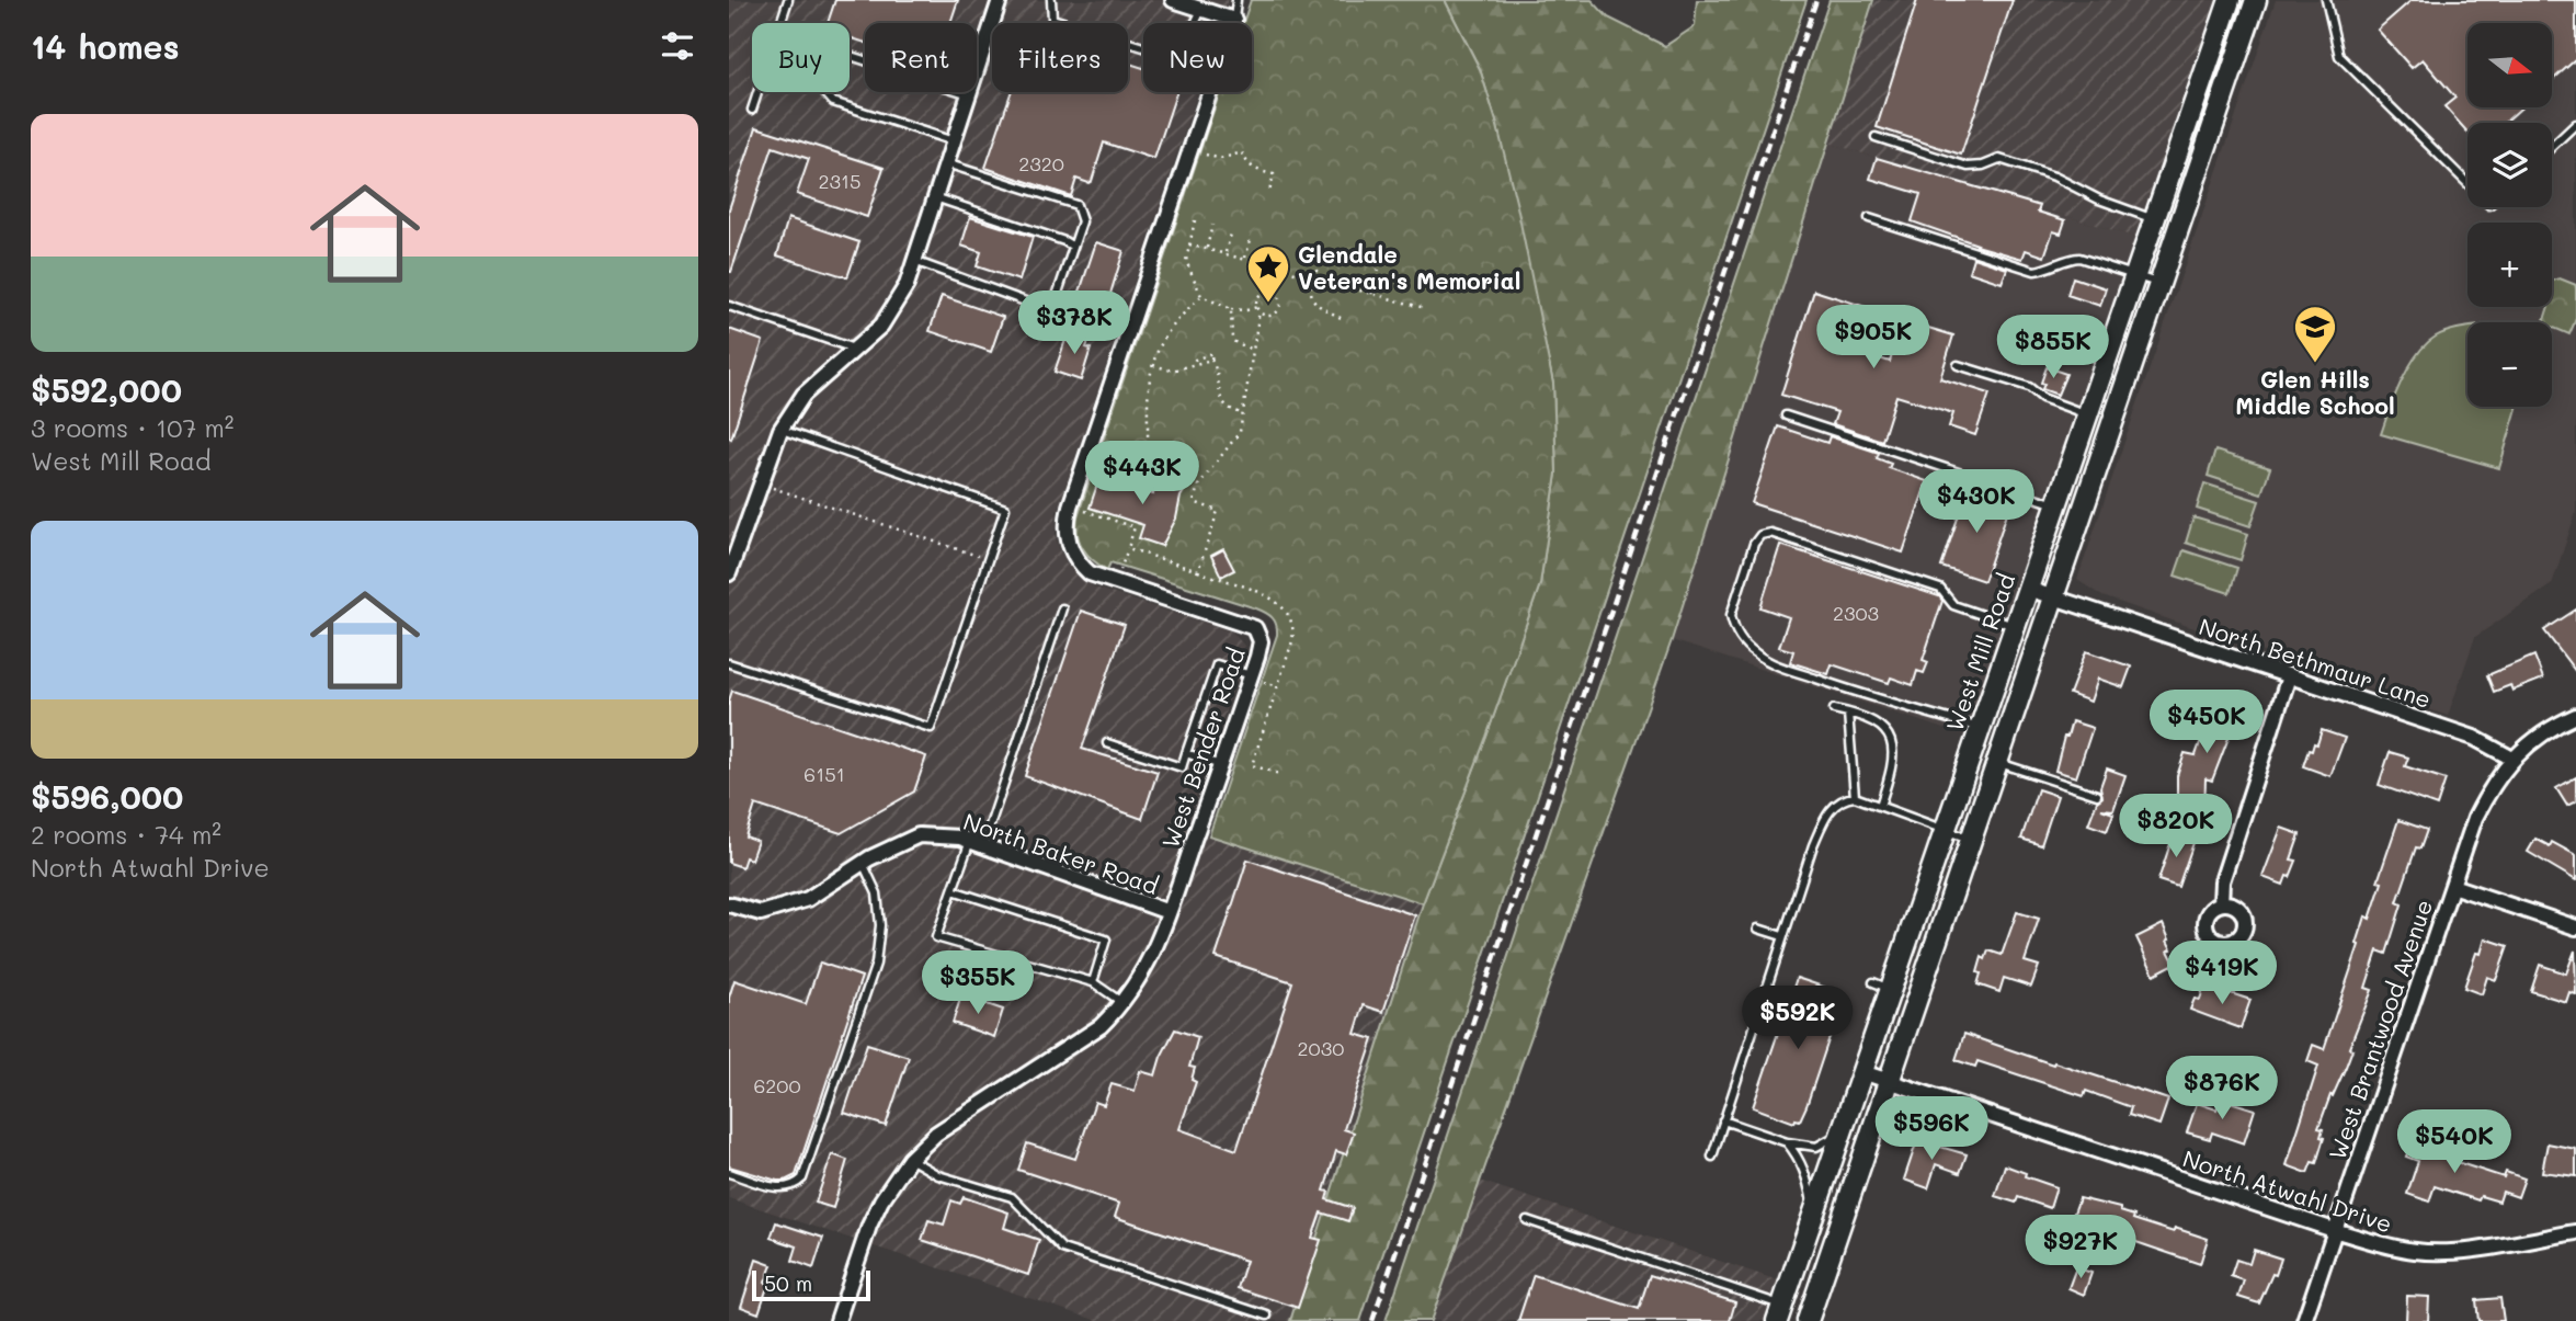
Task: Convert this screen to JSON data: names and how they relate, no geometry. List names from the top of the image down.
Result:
{
  "streets": {
    "main road": ["West Mill Road"],
    "street": [
      "North Bethmaur Lane",
      "West Bender Road",
      "North Baker Road",
      "West Brantwood Avenue",
      "North Atwahl Drive"
    ]
  },
  "crossings": [
    ["West Mill Road", "North Bethmaur Lane"],
    ["West Mill Road", "North Atwahl Drive"],
    ["North Bethmaur Lane", "West Brantwood Avenue"],
    ["West Bender Road", "North Baker Road"],
    ["West Brantwood Avenue", "North Atwahl Drive"]
  ],
  "places": {
    "place": ["Glendale Veteran's Memorial"],
    "school or university": ["Glen Hills Middle School"]
  },
  "house_numbers": [
    "2320",
    "2315",
    "2303",
    "6151",
    "2030",
    "6200"
  ],
  "scale_bar": "50 m",
  "north": "right",
  "page": {
    "heading": "14 homes",
    "map_buttons": ["+", "−"],
    "chip": [
      "Buy",
      "Rent",
      "Filters",
      "New"
    ],
    "list": [
      {
        "name": "$592,000",
        "note": "3 rooms · 107 m² · West Mill Road"
      },
      {
        "name": "$596,000",
        "note": "2 rooms · 74 m² · North Atwahl Drive"
      }
    ],
    "price": [
      "$378K",
      "$905K",
      "$855K",
      "$443K",
      "$430K",
      "$450K",
      "$820K",
      "$419K",
      "$355K",
      "$592K",
      "$876K",
      "$596K",
      "$540K",
      "$927K"
    ],
    "scale": "50 m"
  }
}
